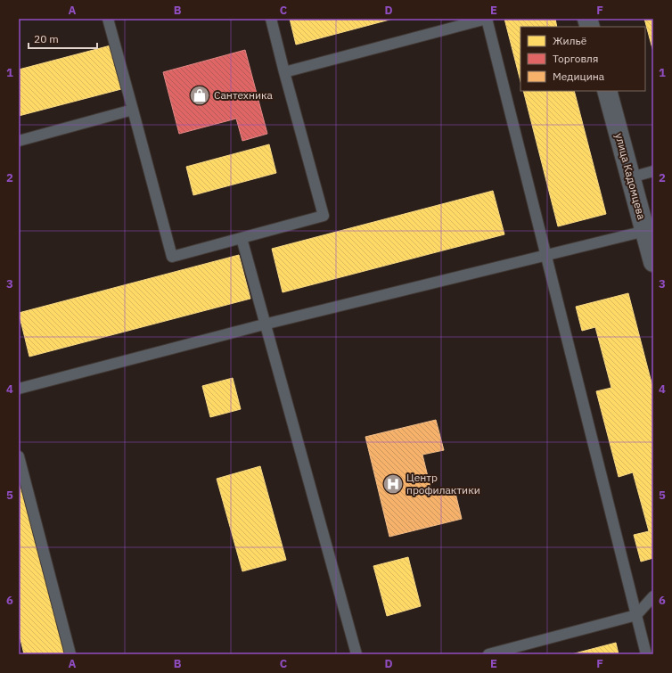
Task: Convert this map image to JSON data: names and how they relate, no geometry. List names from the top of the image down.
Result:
{
  "streets": {
    "street": ["улица Кадомцева"]
  },
  "places": {
    "shop": ["Сантехника"],
    "hospital": ["Центр профилактики"]
  },
  "legend": ["Жильё", "Торговля", "Медицина"],
  "scale_bar": "20 m",
  "grid": {
    "columns": [
      "A",
      "B",
      "C",
      "D",
      "E",
      "F"
    ],
    "rows": [
      "1",
      "2",
      "3",
      "4",
      "5",
      "6"
    ]
  }
}
